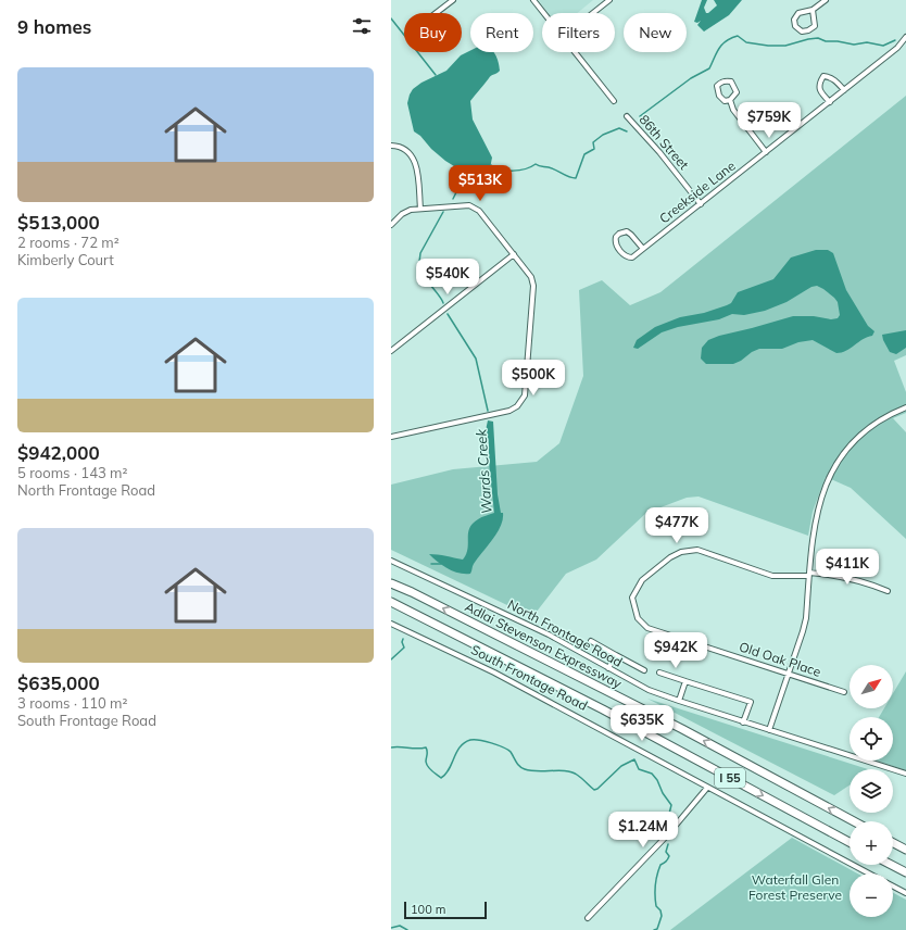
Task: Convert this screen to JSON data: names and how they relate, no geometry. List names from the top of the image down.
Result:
{
  "streets": {
    "highway": ["Adlai Stevenson Expressway", "I 55"],
    "street": [
      "86th Street",
      "Creekside Lane",
      "North Frontage Road",
      "Old Oak Place",
      "South Frontage Road"
    ]
  },
  "crossings": [
    ["86th Street", "Creekside Lane"]
  ],
  "water": ["Wards Creek"],
  "parks": ["Waterfall Glen Forest Preserve"],
  "scale_bar": "100 m",
  "north": "top right",
  "page": {
    "heading": "9 homes",
    "chip": [
      "Buy",
      "Rent",
      "Filters",
      "New"
    ],
    "list": [
      {
        "name": "$513,000",
        "note": "2 rooms · 72 m² · Kimberly Court"
      },
      {
        "name": "$942,000",
        "note": "5 rooms · 143 m² · North Frontage Road"
      },
      {
        "name": "$635,000",
        "note": "3 rooms · 110 m² · South Frontage Road"
      }
    ],
    "price": [
      "$759K",
      "$513K",
      "$540K",
      "$500K",
      "$477K",
      "$411K",
      "$942K",
      "$635K",
      "$1.24M"
    ],
    "map_buttons": ["+", "−"],
    "scale": "100 m"
  }
}
